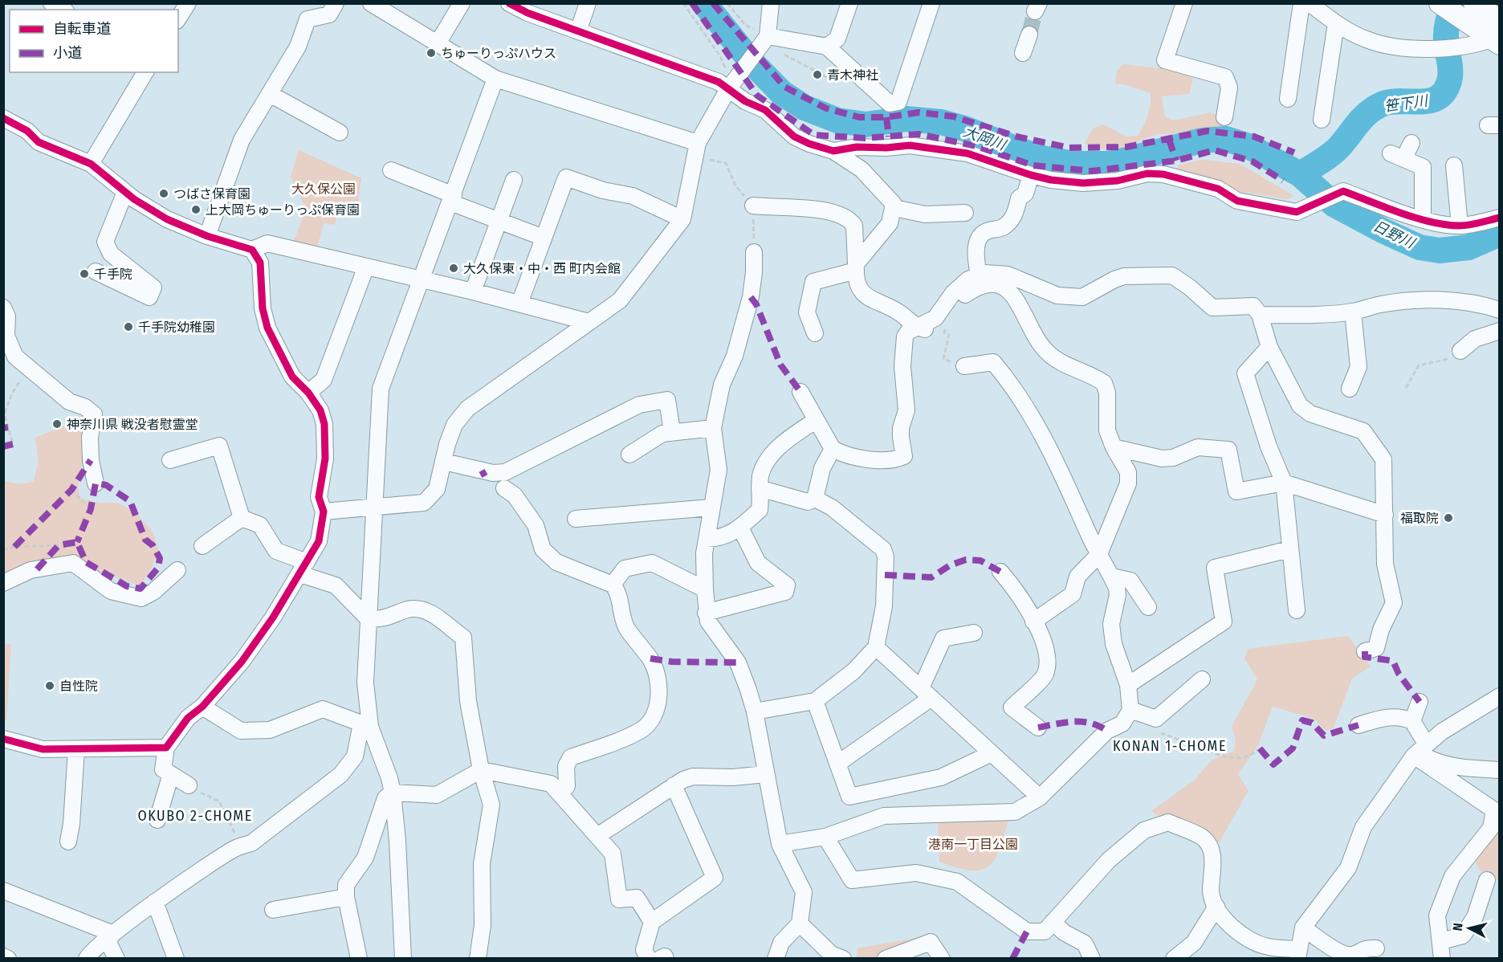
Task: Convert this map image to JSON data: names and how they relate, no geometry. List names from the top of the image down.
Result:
{
  "districts": ["KONAN 1-CHOME", "OKUBO 2-CHOME"],
  "water": ["笹下川", "大岡川", "日野川"],
  "parks": ["大久保公園", "港南一丁目公園"],
  "places": [
    "ちゅーりっぷハウス",
    "青木神社",
    "つばさ保育園",
    "上大岡ちゅーりっぷ保育園",
    "大久保東・中・西 町内会館",
    "千手院",
    "千手院幼稚園",
    "神奈川県 戦没者慰霊堂",
    "福取院",
    "自性院"
  ],
  "legend": ["自転車道", "小道"],
  "north": "left"
}
